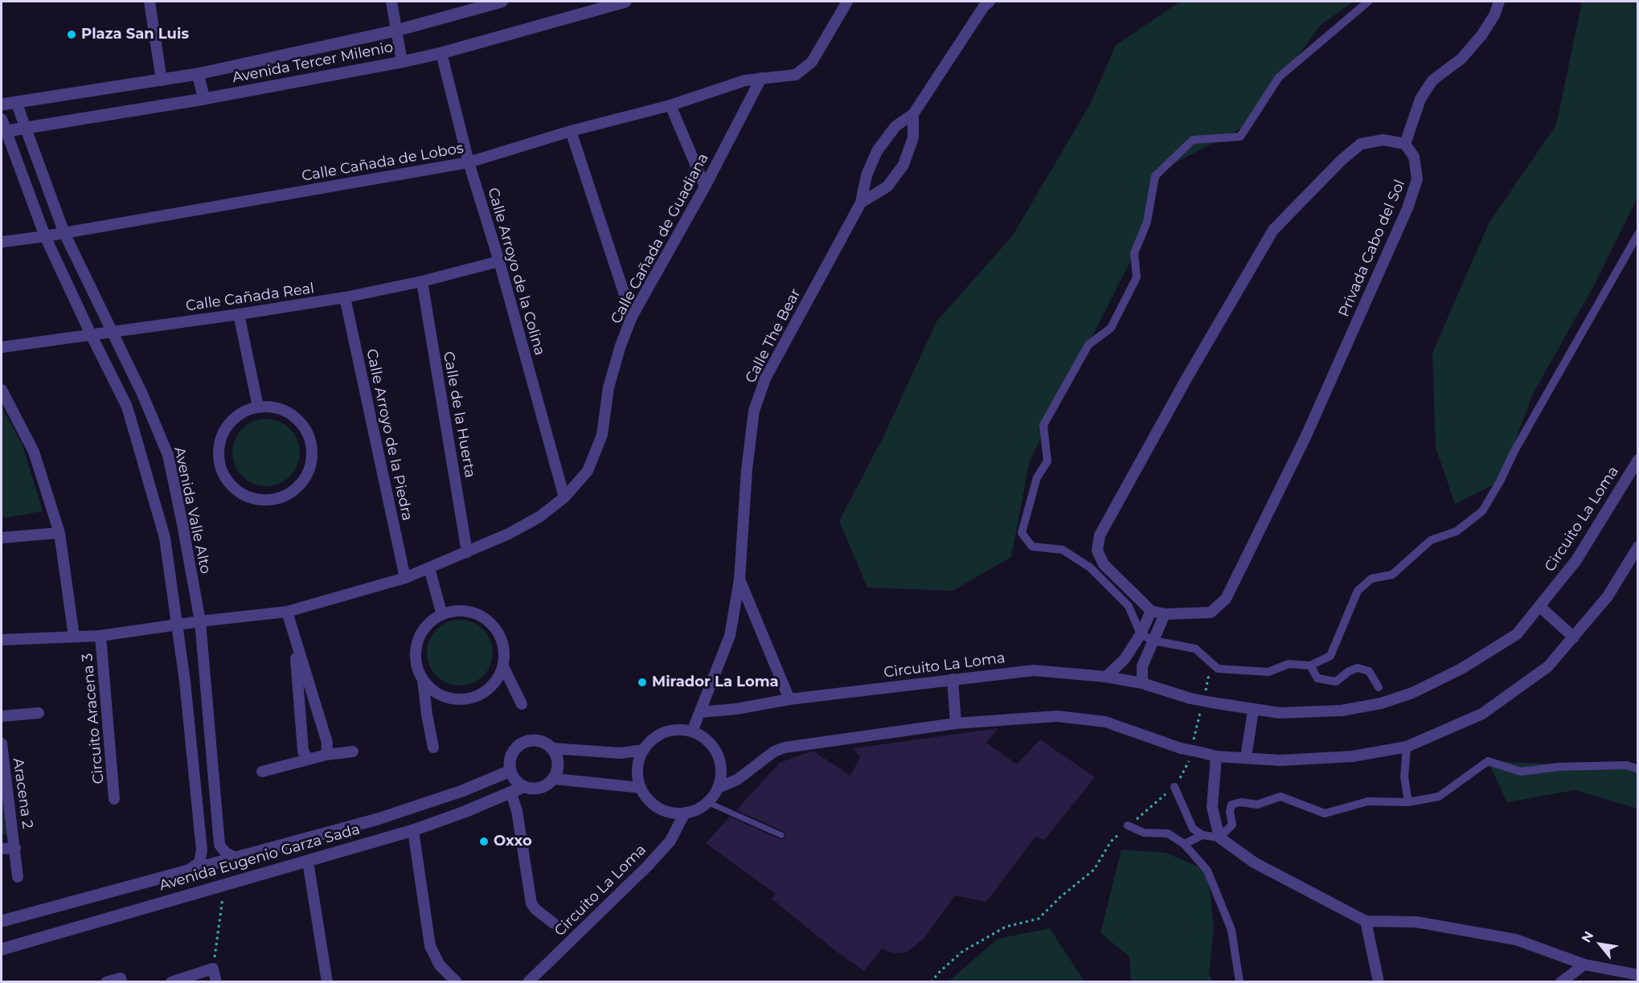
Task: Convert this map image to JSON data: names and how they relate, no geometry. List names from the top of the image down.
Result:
{
  "streets": {
    "street": [
      "Avenida Tercer Milenio",
      "Calle Cañada de Lobos",
      "Calle Cañada de Guadiana",
      "Privada Cabo del Sol",
      "Calle Arroyo de la Colina",
      "Calle Cañada Real",
      "Calle The Bear",
      "Calle de la Huerta",
      "Calle Arroyo de la Piedra",
      "Avenida Valle Alto",
      "Circuito La Loma",
      "Circuito Aracena 3",
      "Aracena 2",
      "Avenida Eugenio Garza Sada"
    ]
  },
  "crossings": [
    ["Avenida Tercer Milenio", "Calle Arroyo de la Colina"],
    ["Avenida Tercer Milenio", "Avenida Valle Alto"],
    ["Calle Cañada de Lobos", "Calle Cañada de Guadiana"],
    ["Calle Cañada de Lobos", "Calle Arroyo de la Colina"],
    ["Calle Cañada de Lobos", "Avenida Valle Alto"],
    ["Calle Cañada de Guadiana", "Calle Arroyo de la Colina"],
    ["Calle Cañada de Guadiana", "Calle de la Huerta"],
    ["Calle Cañada de Guadiana", "Calle Arroyo de la Piedra"],
    ["Calle Cañada de Guadiana", "Avenida Valle Alto"],
    ["Calle Cañada de Guadiana", "Circuito Aracena 3"],
    ["Calle Arroyo de la Colina", "Calle Cañada Real"],
    ["Calle Cañada Real", "Calle de la Huerta"],
    ["Calle Cañada Real", "Calle Arroyo de la Piedra"],
    ["Calle Cañada Real", "Avenida Valle Alto"],
    ["Calle The Bear", "Circuito La Loma"],
    ["Avenida Valle Alto", "Avenida Eugenio Garza Sada"]
  ],
  "places": ["Plaza San Luis", "Mirador La Loma", "Oxxo"],
  "north": "top left"
}
